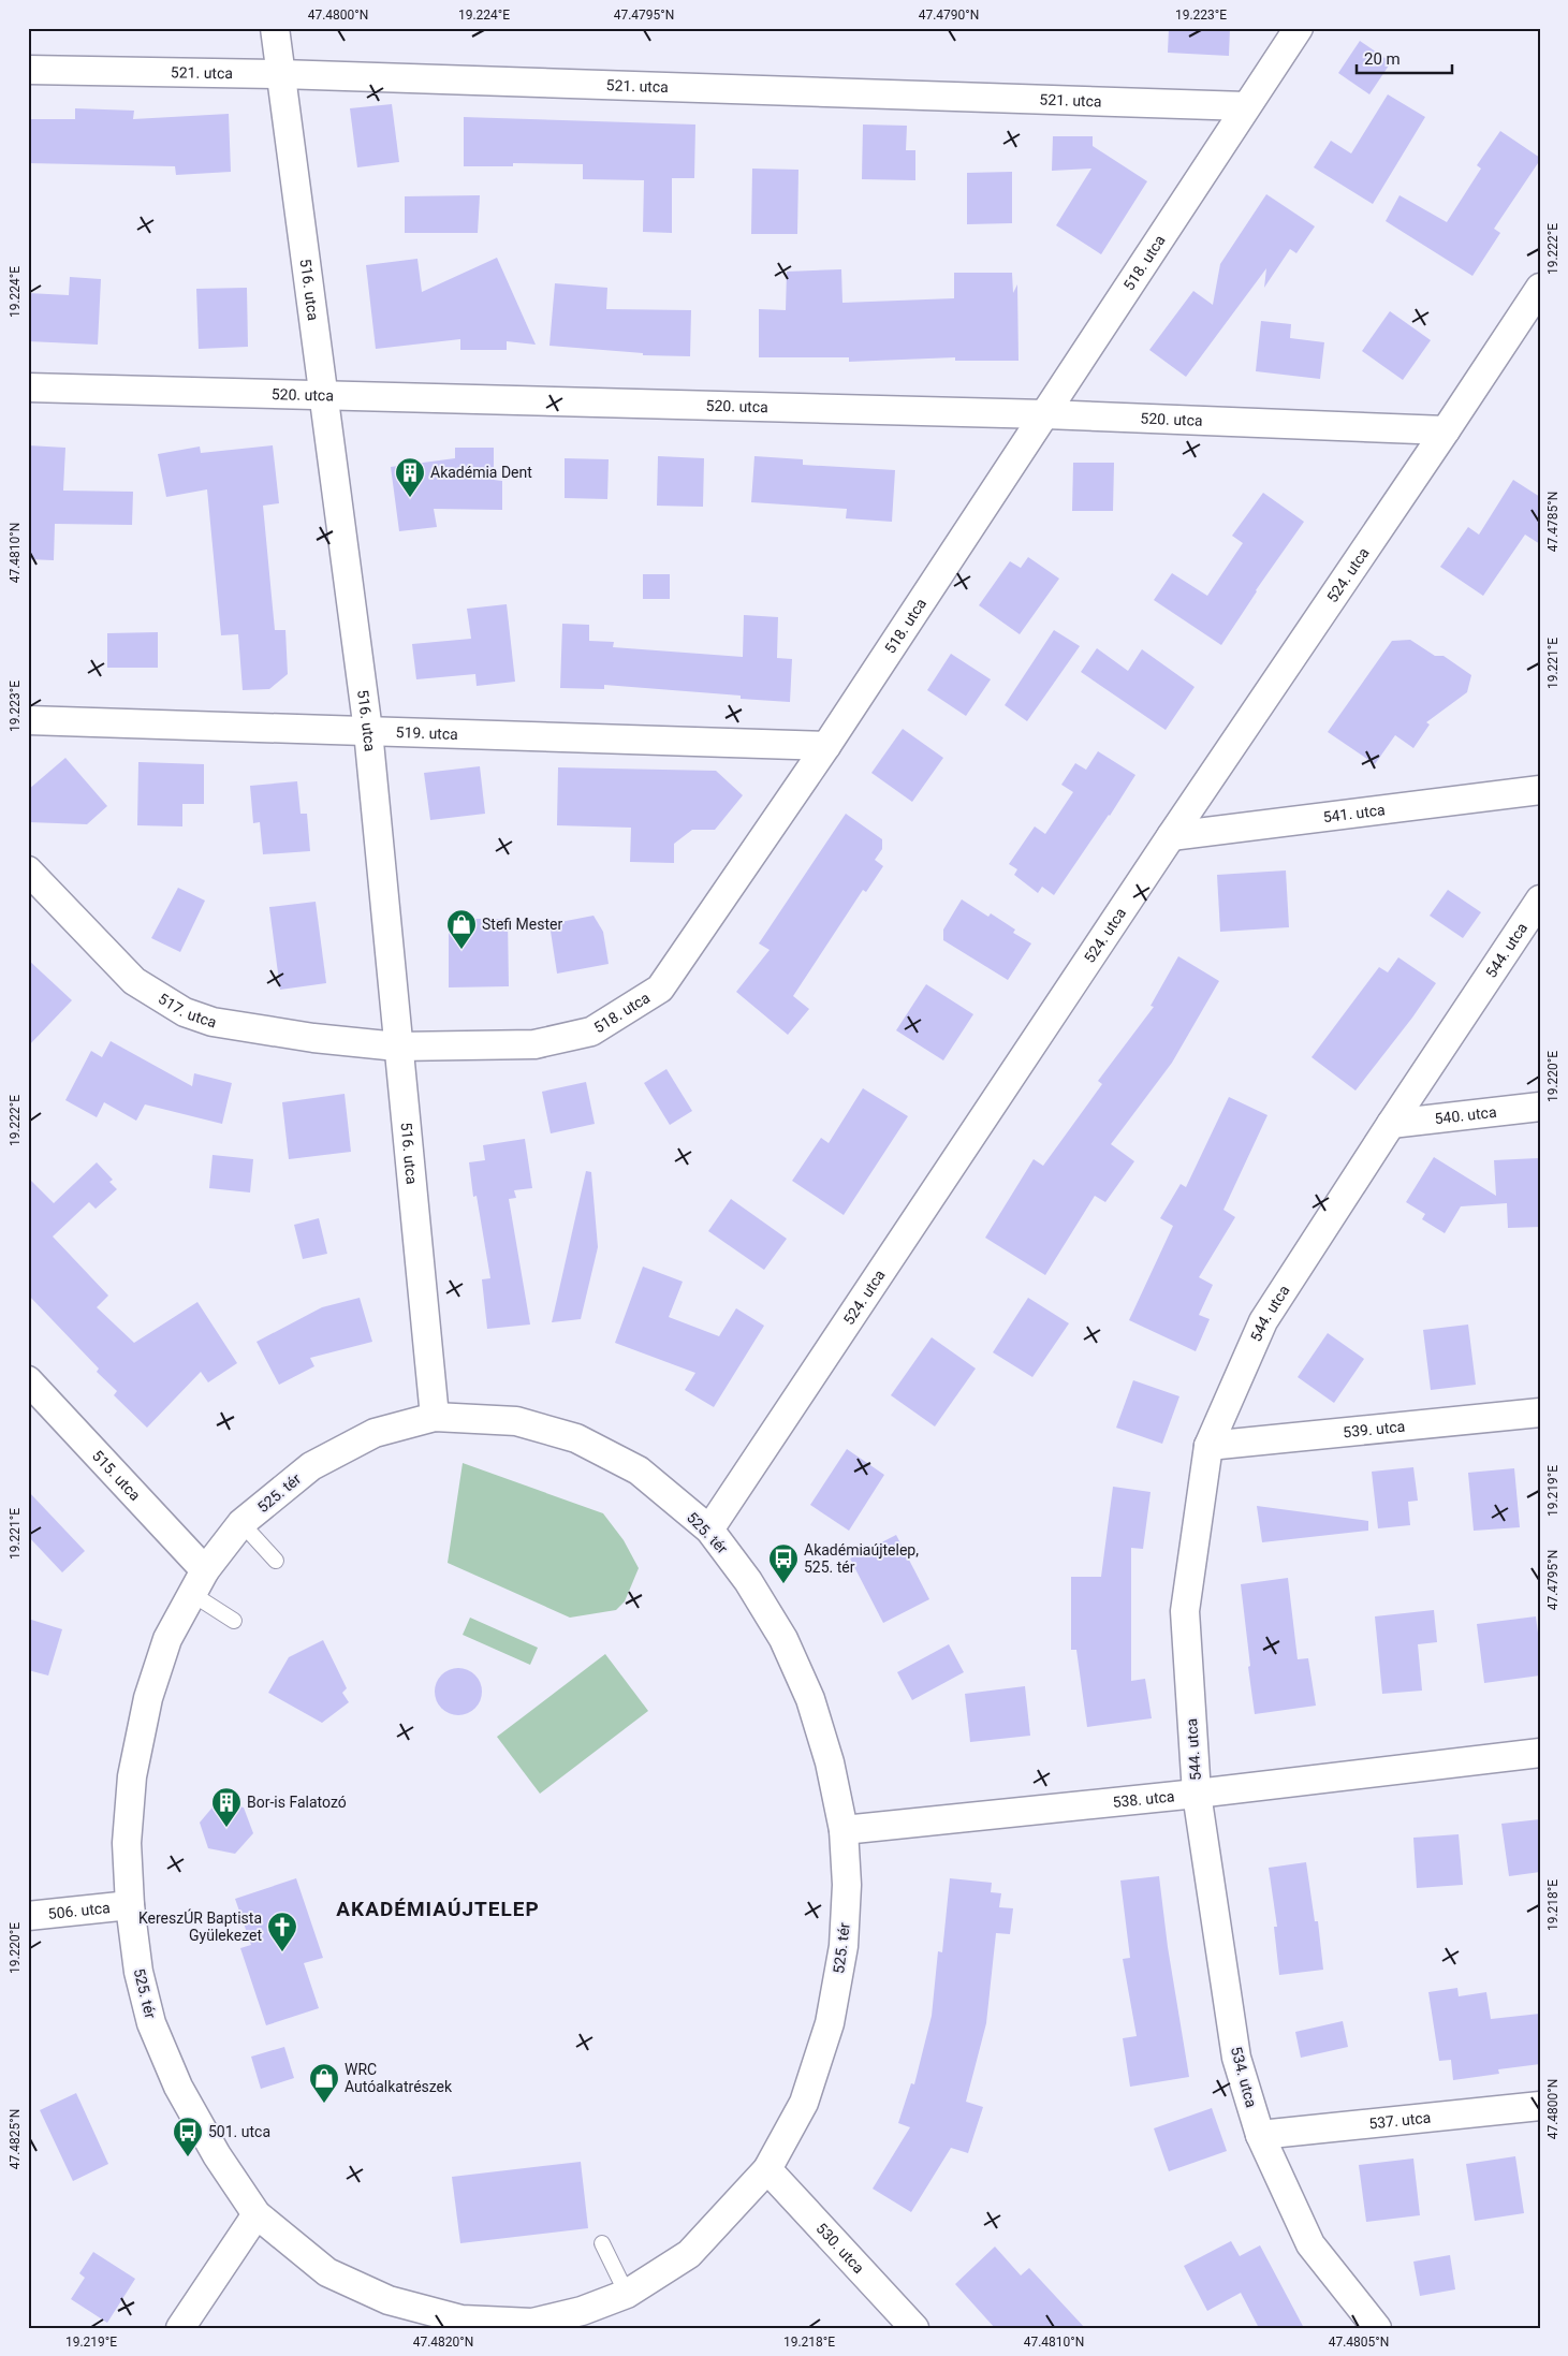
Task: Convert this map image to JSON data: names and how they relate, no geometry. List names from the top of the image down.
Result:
{
  "streets": {
    "street": [
      "521. utca",
      "518. utca",
      "516. utca",
      "520. utca",
      "524. utca",
      "519. utca",
      "541. utca",
      "544. utca",
      "517. utca",
      "540. utca",
      "539. utca",
      "515. utca",
      "525. tér",
      "538. utca",
      "506. utca",
      "534. utca",
      "537. utca",
      "530. utca"
    ]
  },
  "crossings": [
    ["521. utca", "518. utca"],
    ["521. utca", "516. utca"],
    ["518. utca", "516. utca"],
    ["518. utca", "520. utca"],
    ["518. utca", "519. utca"],
    ["518. utca", "517. utca"],
    ["516. utca", "520. utca"],
    ["516. utca", "519. utca"],
    ["516. utca", "517. utca"],
    ["516. utca", "525. tér"],
    ["520. utca", "524. utca"],
    ["524. utca", "541. utca"],
    ["524. utca", "525. tér"],
    ["544. utca", "540. utca"],
    ["544. utca", "539. utca"],
    ["544. utca", "538. utca"],
    ["544. utca", "534. utca"],
    ["515. utca", "525. tér"],
    ["525. tér", "538. utca"],
    ["525. tér", "506. utca"],
    ["525. tér", "530. utca"],
    ["538. utca", "534. utca"],
    ["534. utca", "537. utca"]
  ],
  "districts": ["AKADÉMIAÚJTELEP"],
  "places": {
    "building": ["Akadémia Dent", "Bor-is Falatozó"],
    "shop": ["Stefi Mester", "WRC Autóalkatrészek"],
    "bus stop": ["Akadémiaújtelep, 525. tér", "501. utca"],
    "church": ["KereszÚR Baptista Gyülekezet"]
  },
  "scale_bar": "20 m",
  "coordinates": [
    "47.4800°N",
    "19.224°E",
    "47.4795°N",
    "47.4790°N",
    "19.223°E",
    "19.222°E",
    "47.4785°N",
    "47.4810°N",
    "19.221°E",
    "19.220°E",
    "19.219°E",
    "19.218°E",
    "47.4825°N",
    "47.4820°N",
    "47.4805°N"
  ]
}
